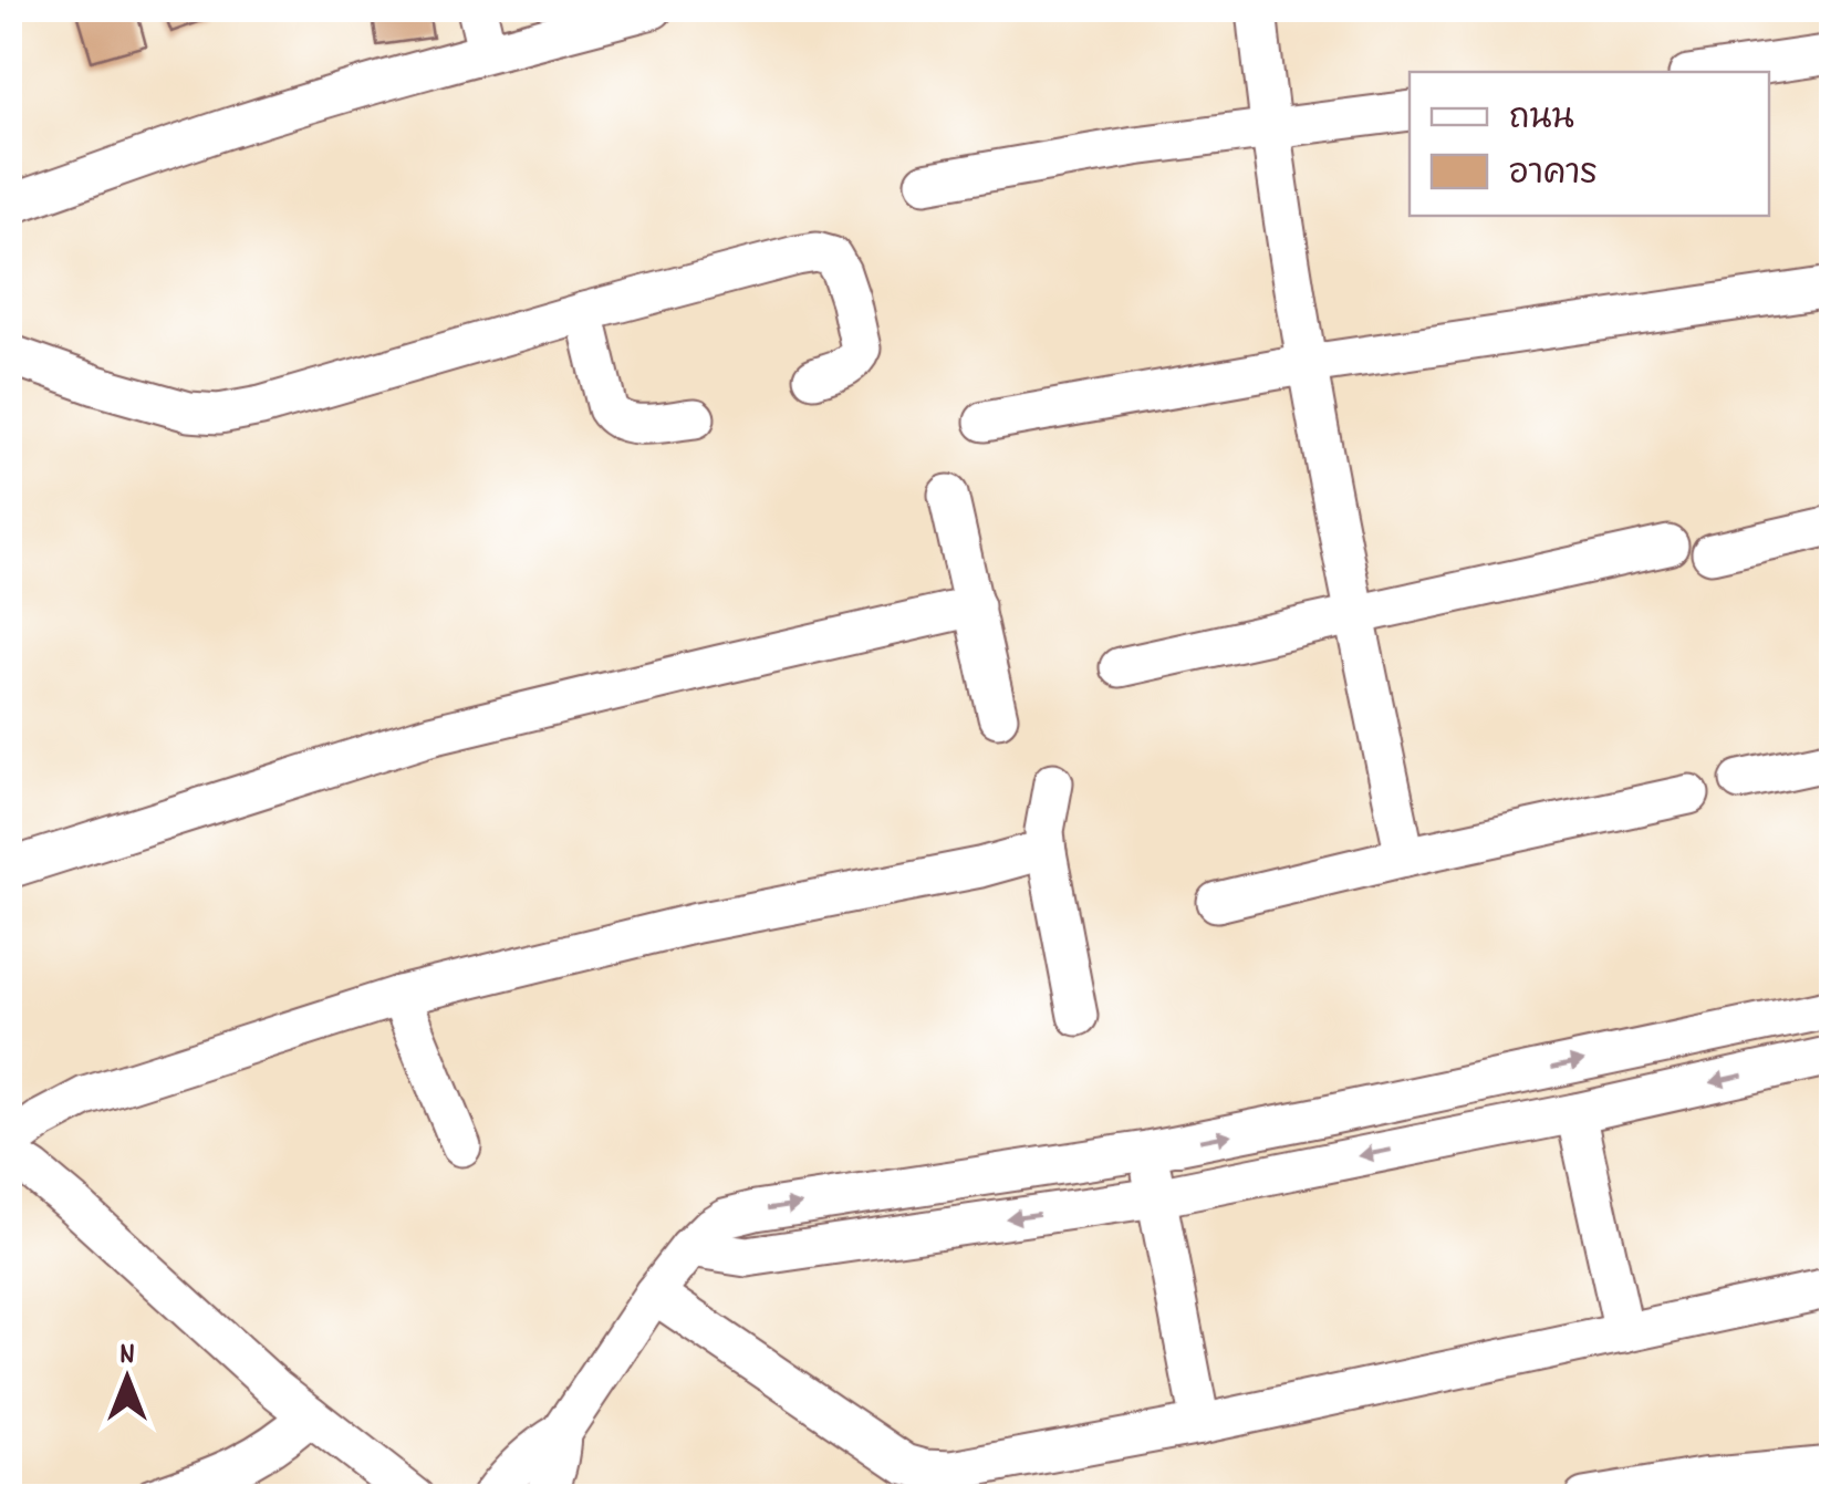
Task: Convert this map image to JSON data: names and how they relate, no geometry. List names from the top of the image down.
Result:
{
  "legend": ["ถนน", "อาคาร"],
  "north": "top"
}
